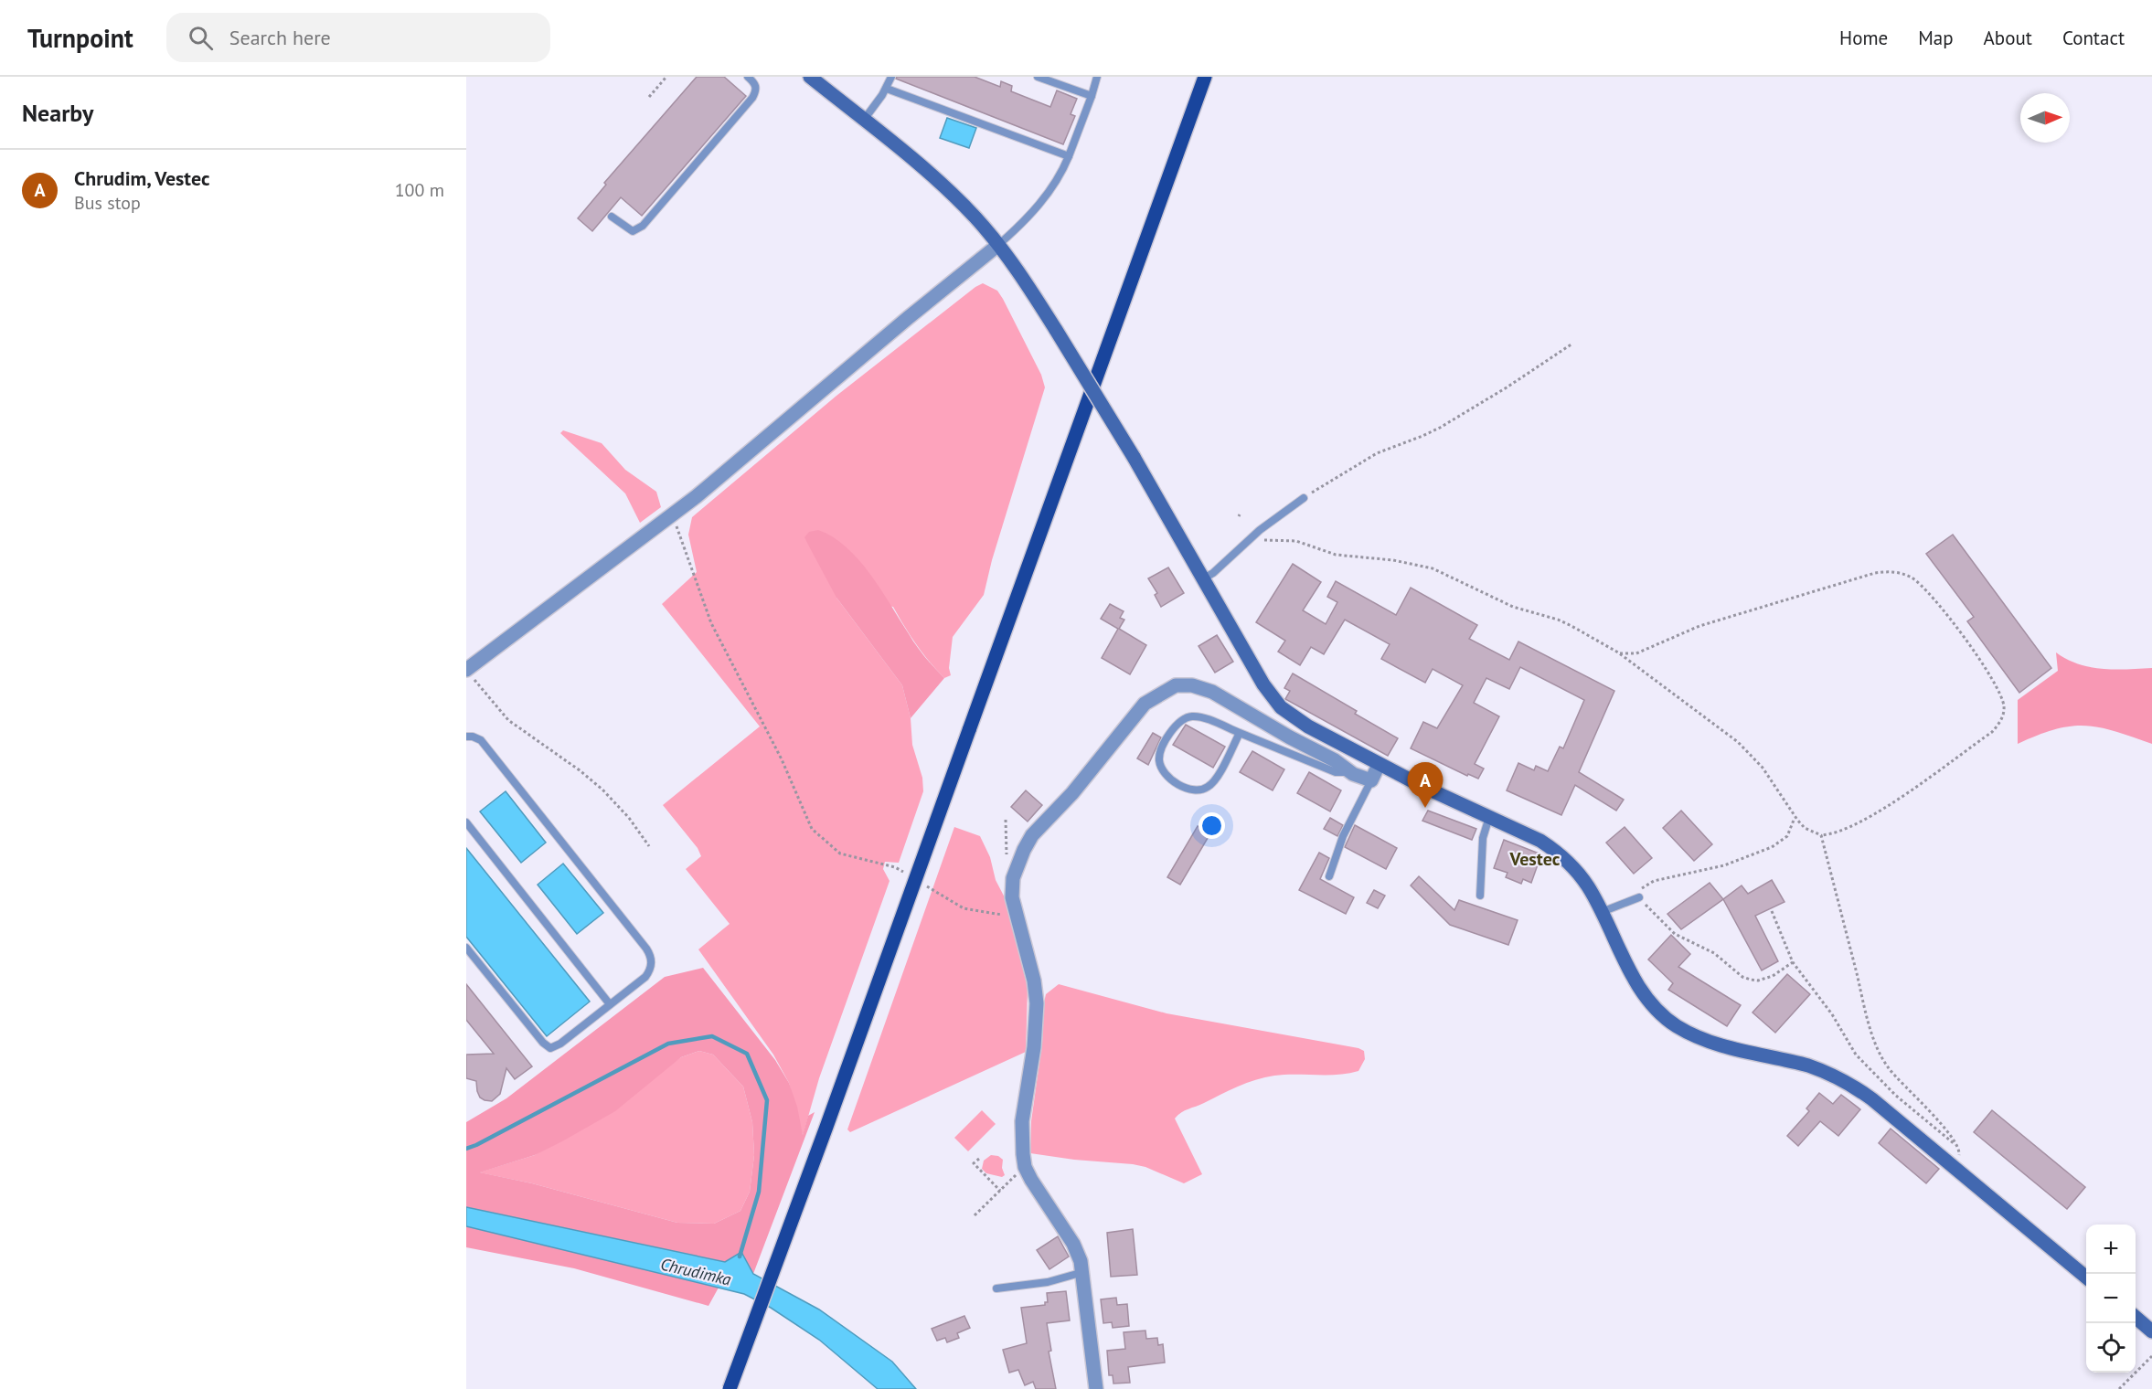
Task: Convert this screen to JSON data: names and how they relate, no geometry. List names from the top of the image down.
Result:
{
  "districts": ["Vestec"],
  "water": ["Chrudimka"],
  "north": "right",
  "page": {
    "header": "Turnpoint",
    "search": "Search here",
    "nav": [
      "Home",
      "Map",
      "About",
      "Contact"
    ],
    "heading": "Nearby",
    "list": [
      {
        "mark": "A",
        "name": "Chrudim, Vestec",
        "note": "Bus stop",
        "value": "100 m"
      }
    ],
    "pins": "A",
    "map_buttons": ["+", "−"]
  }
}
